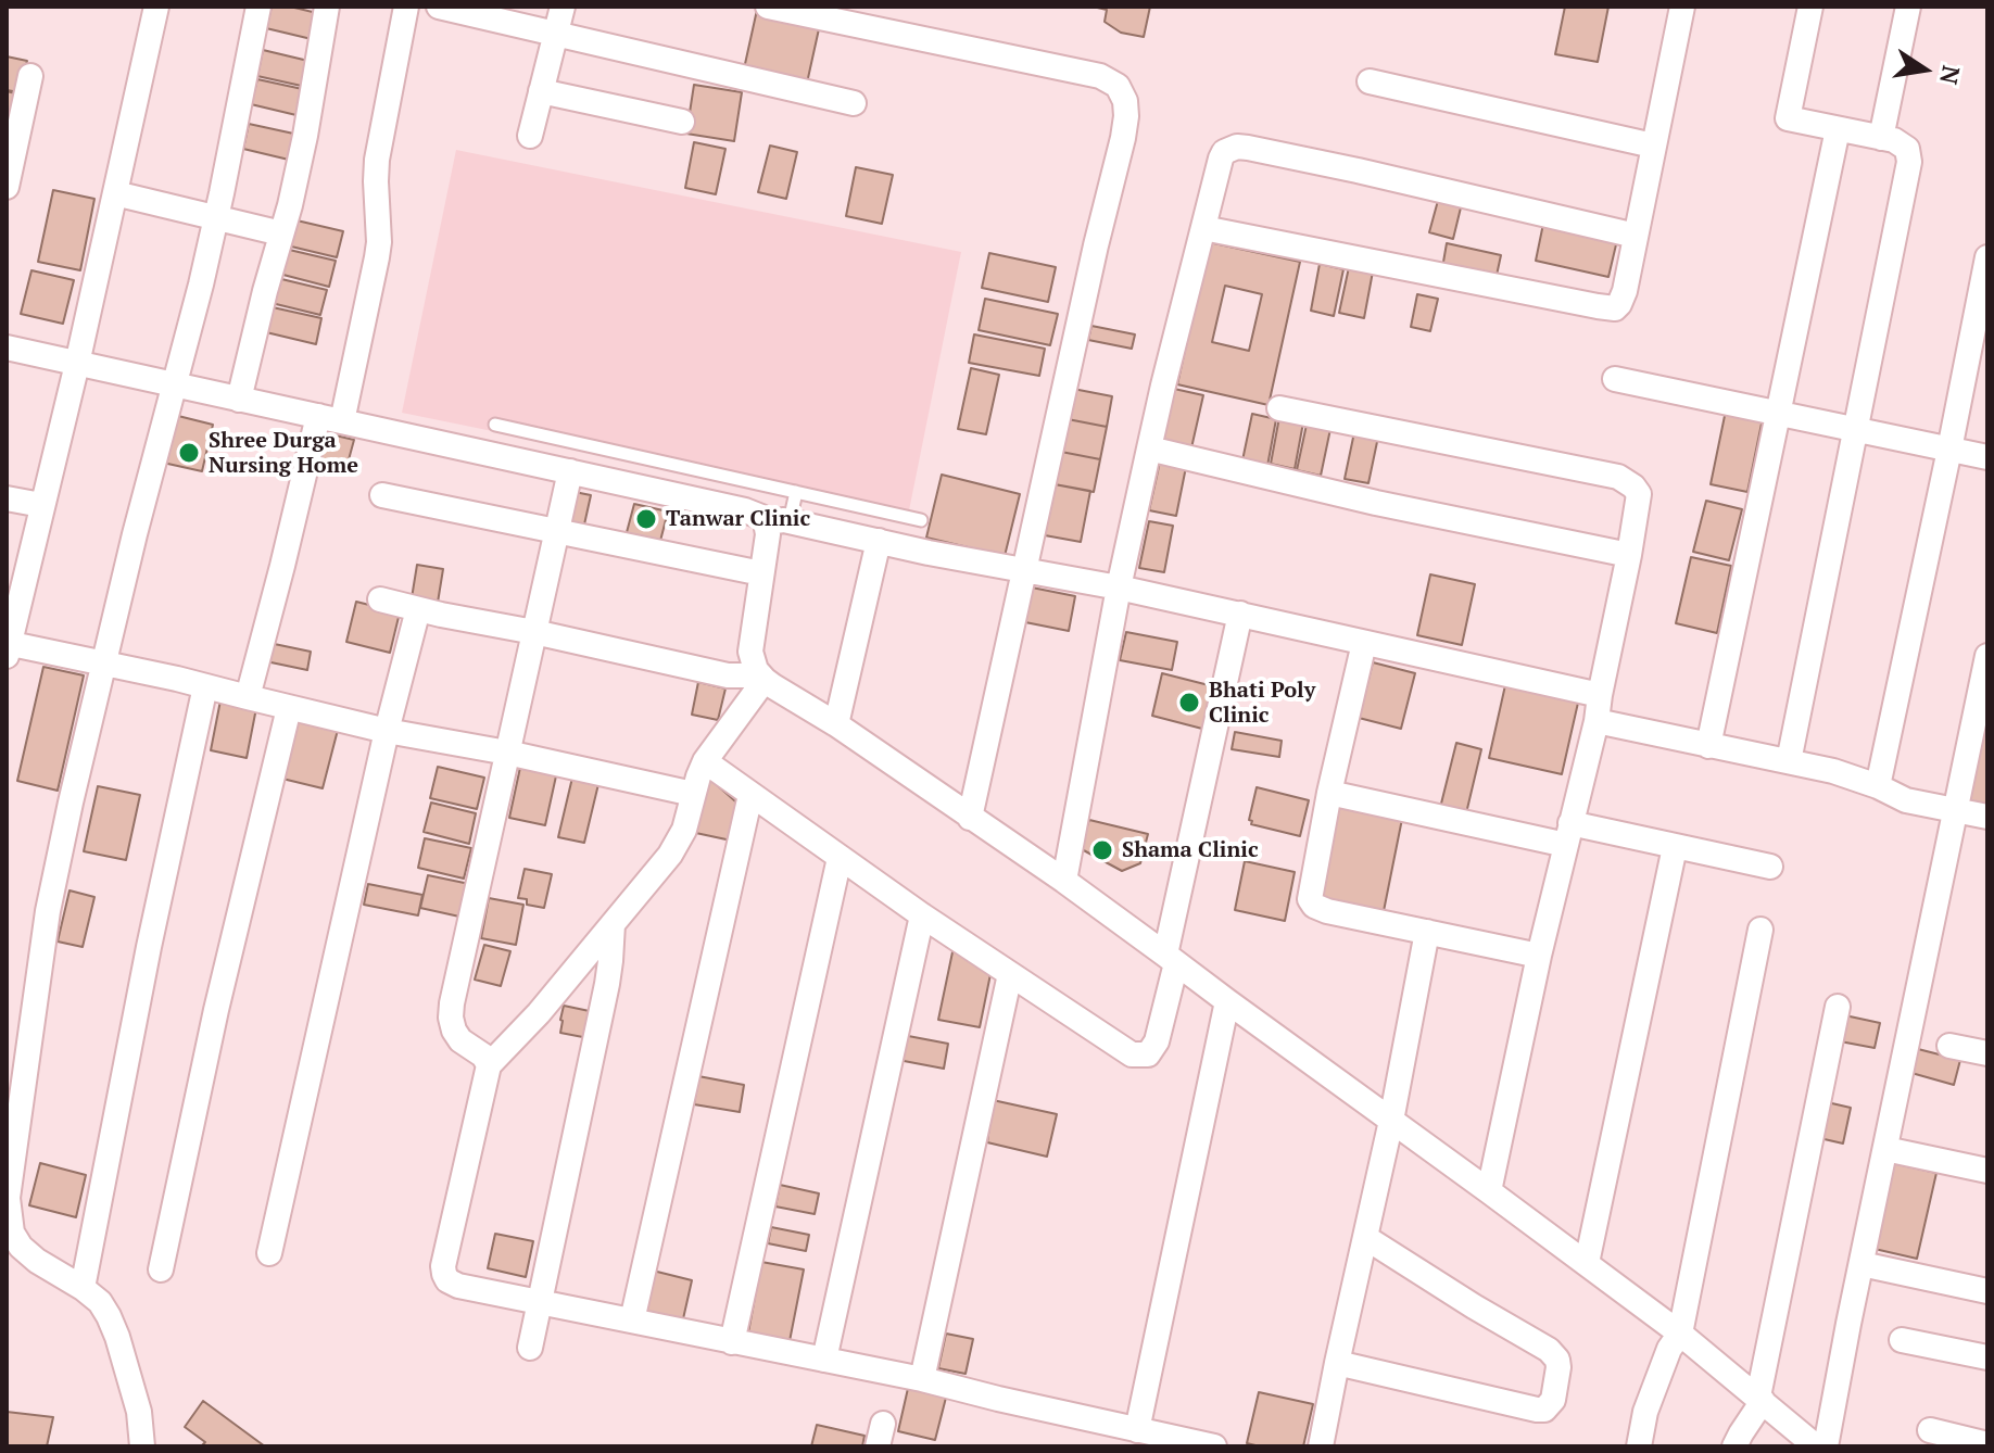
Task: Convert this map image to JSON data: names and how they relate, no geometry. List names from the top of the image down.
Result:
{
  "places": [
    "Shree Durga Nursing Home",
    "Tanwar Clinic",
    "Bhati Poly Clinic",
    "Shama Clinic"
  ],
  "north": "right"
}
